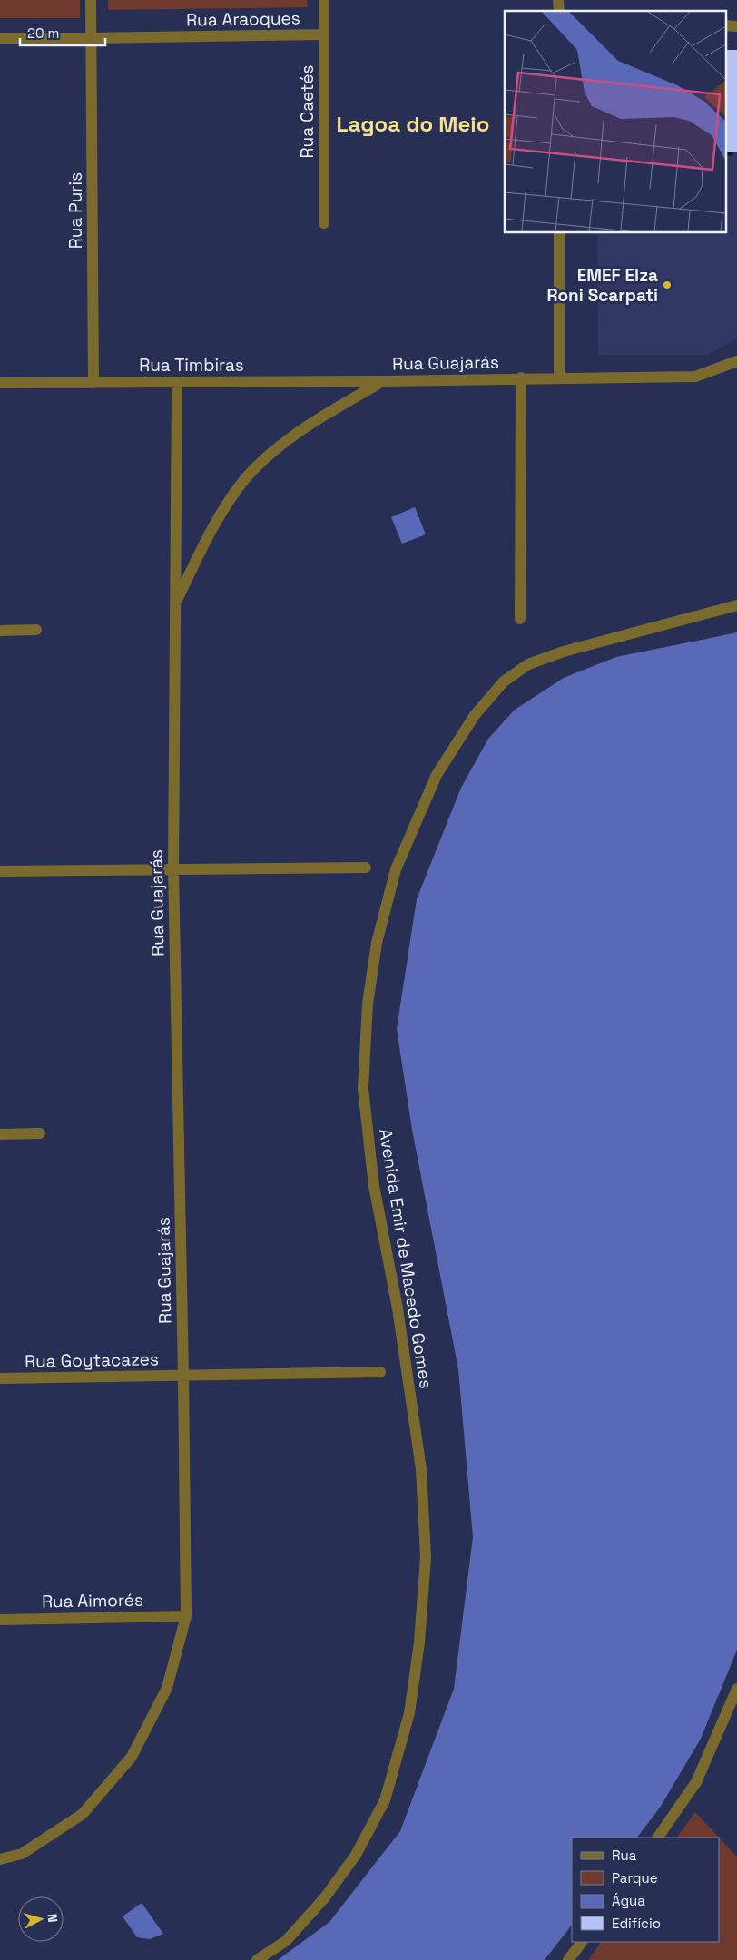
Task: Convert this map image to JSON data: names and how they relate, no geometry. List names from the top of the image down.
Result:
{
  "streets": {
    "street": [
      "Rua Araoques",
      "Rua Caetés",
      "Rua Puris",
      "Rua Guajarás",
      "Rua Timbiras",
      "Avenida Emir de Macedo Gomes",
      "Rua Goytacazes",
      "Rua Aimorés"
    ]
  },
  "crossings": [
    ["Rua Araoques", "Rua Caetés"],
    ["Rua Araoques", "Rua Puris"],
    ["Rua Puris", "Rua Timbiras"],
    ["Rua Guajarás", "Rua Timbiras"],
    ["Rua Guajarás", "Rua Goytacazes"],
    ["Rua Guajarás", "Rua Aimorés"]
  ],
  "districts": ["Lagoa do Meio"],
  "places": ["EMEF Elza Roni Scarpati"],
  "legend": [
    "Rua",
    "Parque",
    "Água",
    "Edifício"
  ],
  "scale_bar": "20 m",
  "north": "right"
}
